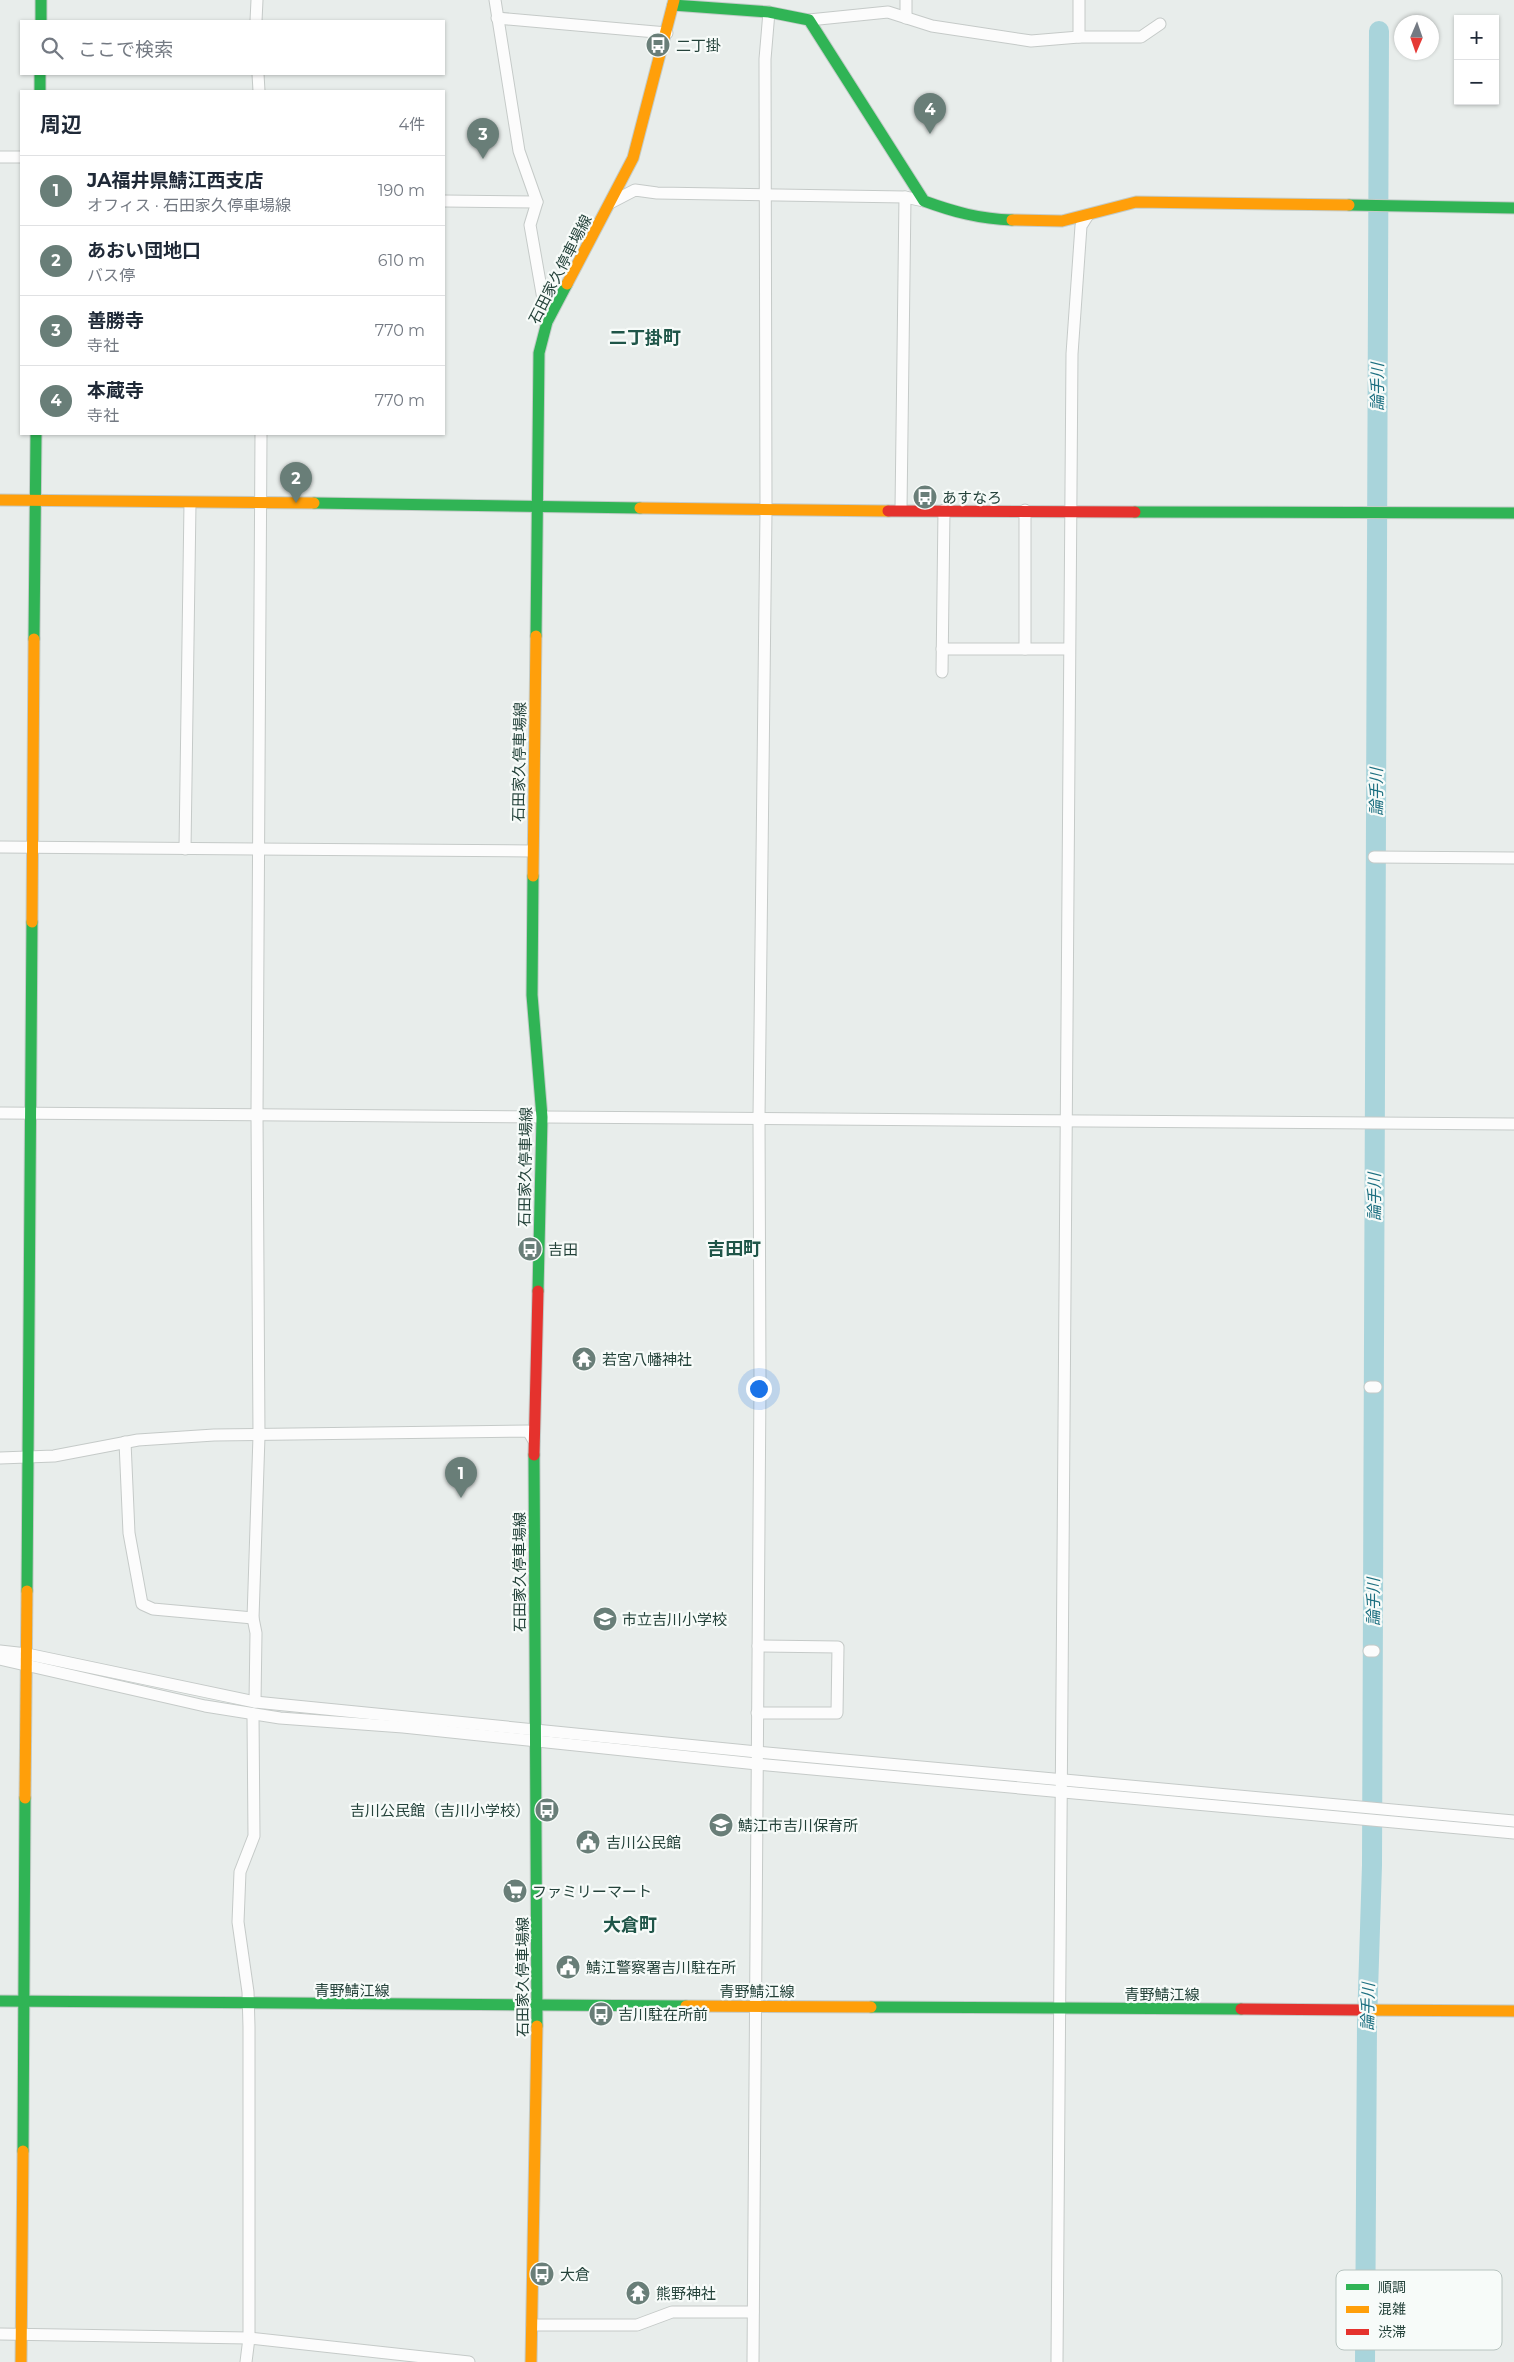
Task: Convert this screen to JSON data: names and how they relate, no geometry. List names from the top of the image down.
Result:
{
  "streets": {
    "street": ["石田家久停車場線", "青野鯖江線"]
  },
  "crossings": [
    ["石田家久停車場線", "青野鯖江線"]
  ],
  "districts": ["二丁掛町", "吉田町", "大倉町"],
  "water": ["論手川"],
  "places": {
    "bus stop": [
      "二丁掛",
      "あすなろ",
      "吉田",
      "吉川公民館（吉川小学校）",
      "吉川駐在所前",
      "大倉"
    ],
    "temple": ["若宮八幡神社", "熊野神社"],
    "school or university": ["市立吉川小学校", "鯖江市吉川保育所"],
    "public building": ["吉川公民館", "鯖江警察署吉川駐在所"],
    "supermarket": ["ファミリーマート"]
  },
  "legend": ["順調", "混雑", "渋滞"],
  "north": "bottom",
  "page": {
    "map_buttons": ["+", "−"],
    "search": "ここで検索",
    "heading": ["周辺", "4件"],
    "pins": [
      "4",
      "3",
      "2",
      "1"
    ],
    "list": [
      {
        "mark": "1",
        "name": "JA福井県鯖江西支店",
        "note": "オフィス · 石田家久停車場線",
        "value": "190 m"
      },
      {
        "mark": "2",
        "name": "あおい団地口",
        "note": "バス停",
        "value": "610 m"
      },
      {
        "mark": "3",
        "name": "善勝寺",
        "note": "寺社",
        "value": "770 m"
      },
      {
        "mark": "4",
        "name": "本蔵寺",
        "note": "寺社",
        "value": "770 m"
      }
    ]
  }
}
